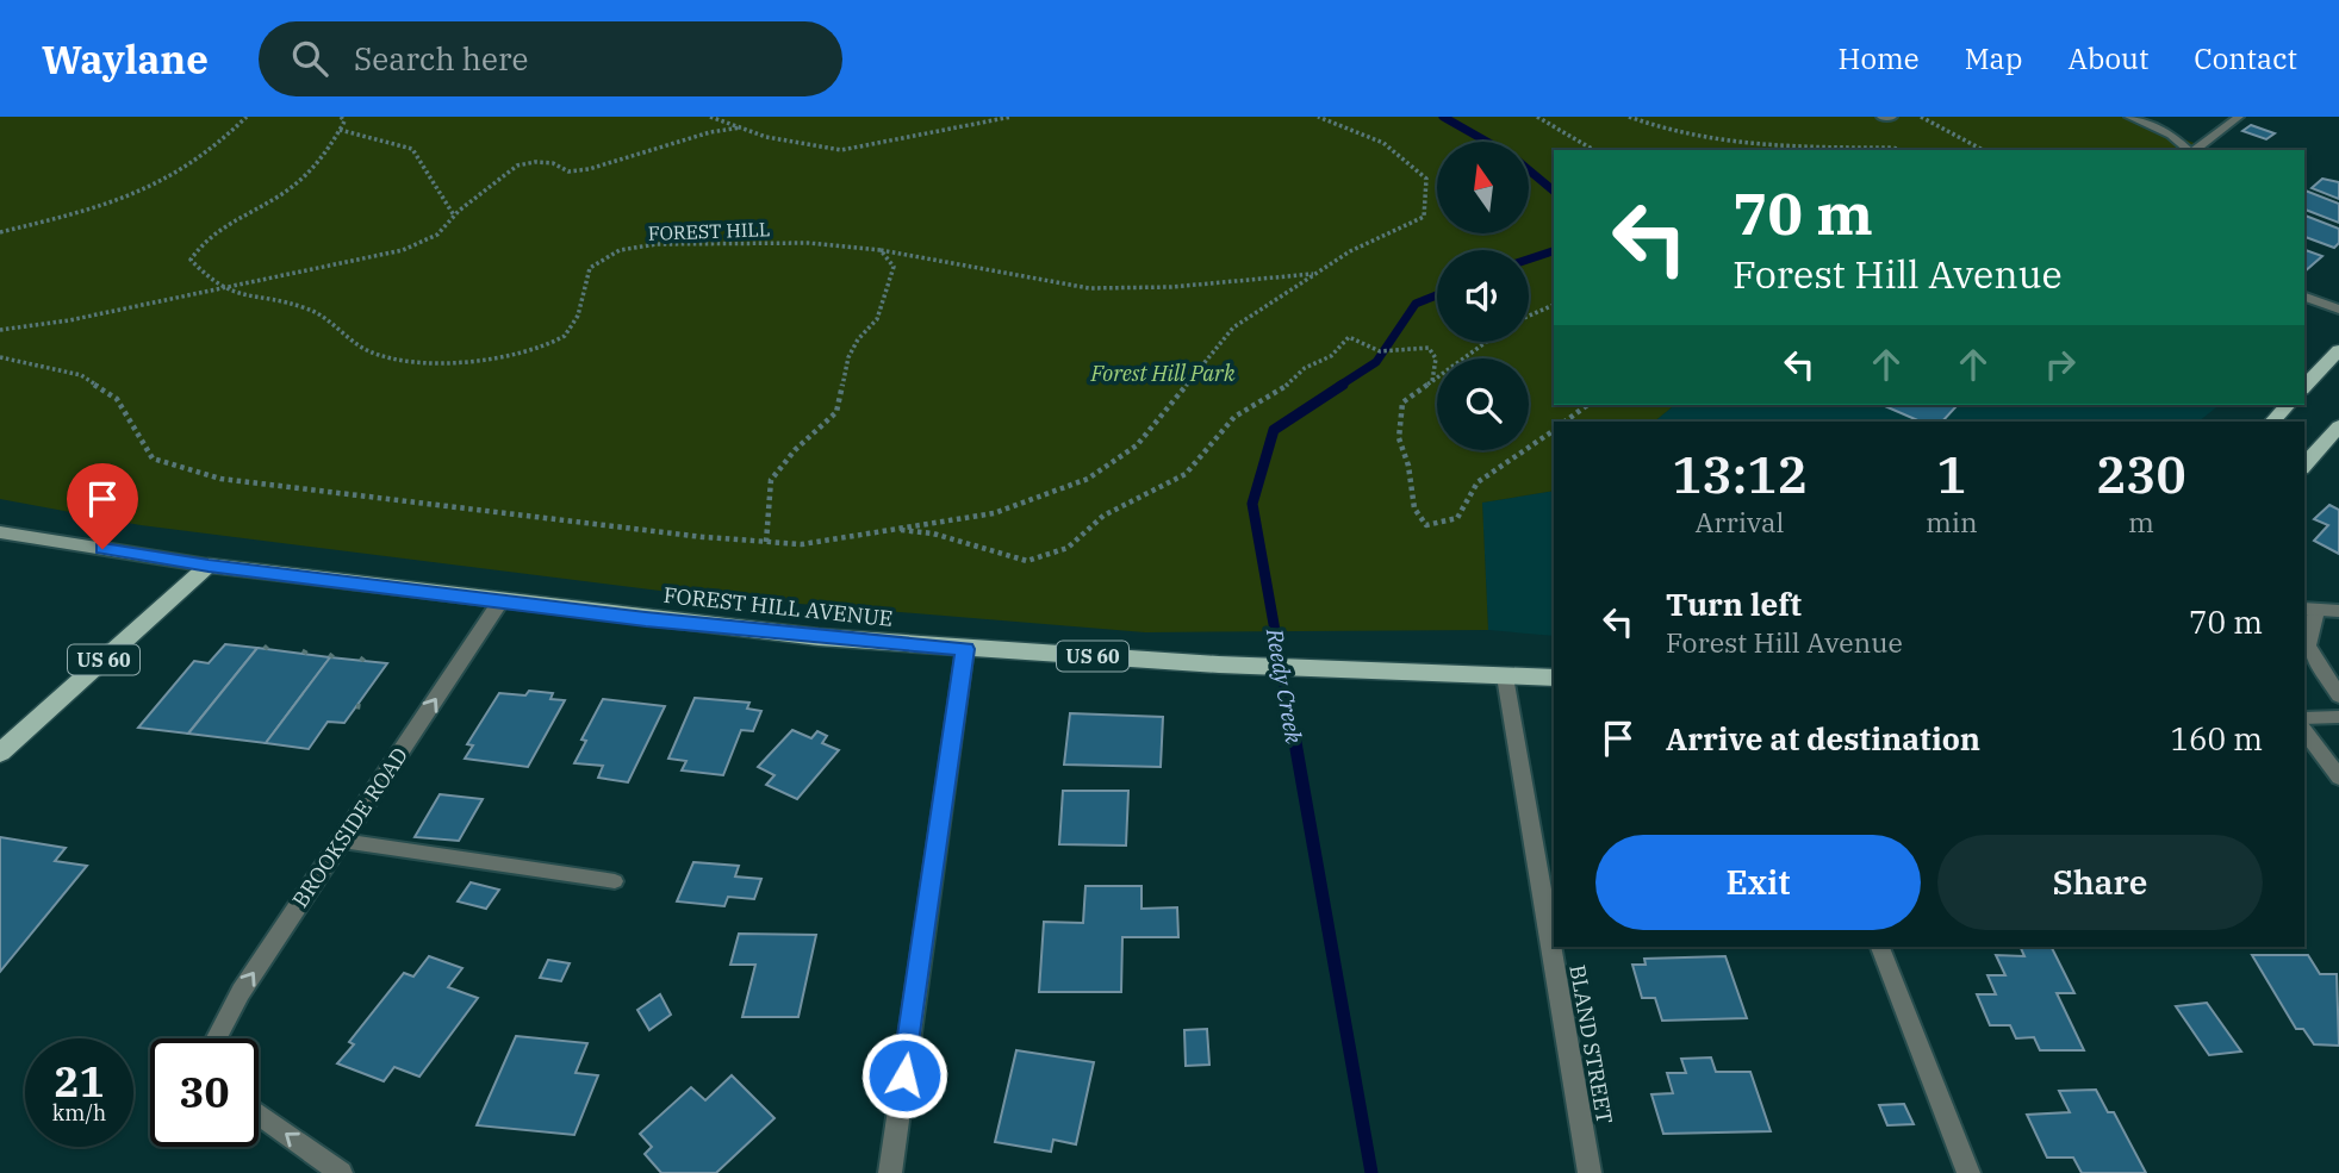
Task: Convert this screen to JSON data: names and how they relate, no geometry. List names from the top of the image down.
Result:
{
  "streets": {
    "main road": ["FOREST HILL AVENUE", "US 60"],
    "street": ["BROOKSIDE ROAD", "BLAND STREET"],
    "path": ["FOREST HILL"]
  },
  "crossings": [
    ["FOREST HILL AVENUE", "US 60"],
    ["FOREST HILL AVENUE", "BROOKSIDE ROAD"],
    ["FOREST HILL AVENUE", "BLAND STREET"]
  ],
  "one_way": ["BROOKSIDE ROAD"],
  "water": ["Reedy Creek"],
  "parks": ["Forest Hill Park"],
  "north": "top",
  "page": {
    "header": "Waylane",
    "search": "Search here",
    "nav": [
      "Home",
      "Map",
      "About",
      "Contact"
    ],
    "turn": ["70 m", "Forest Hill Avenue"],
    "eta": [
      "13:12",
      "Arrival",
      "1",
      "min",
      "230",
      "m"
    ],
    "list": [
      {
        "name": "Turn left",
        "note": "Forest Hill Avenue",
        "value": "70 m"
      },
      {
        "name": "Arrive at destination",
        "value": "160 m"
      }
    ],
    "buttons": ["Exit", "Share"],
    "speed": "21 km/h",
    "limit": "30"
  }
}
